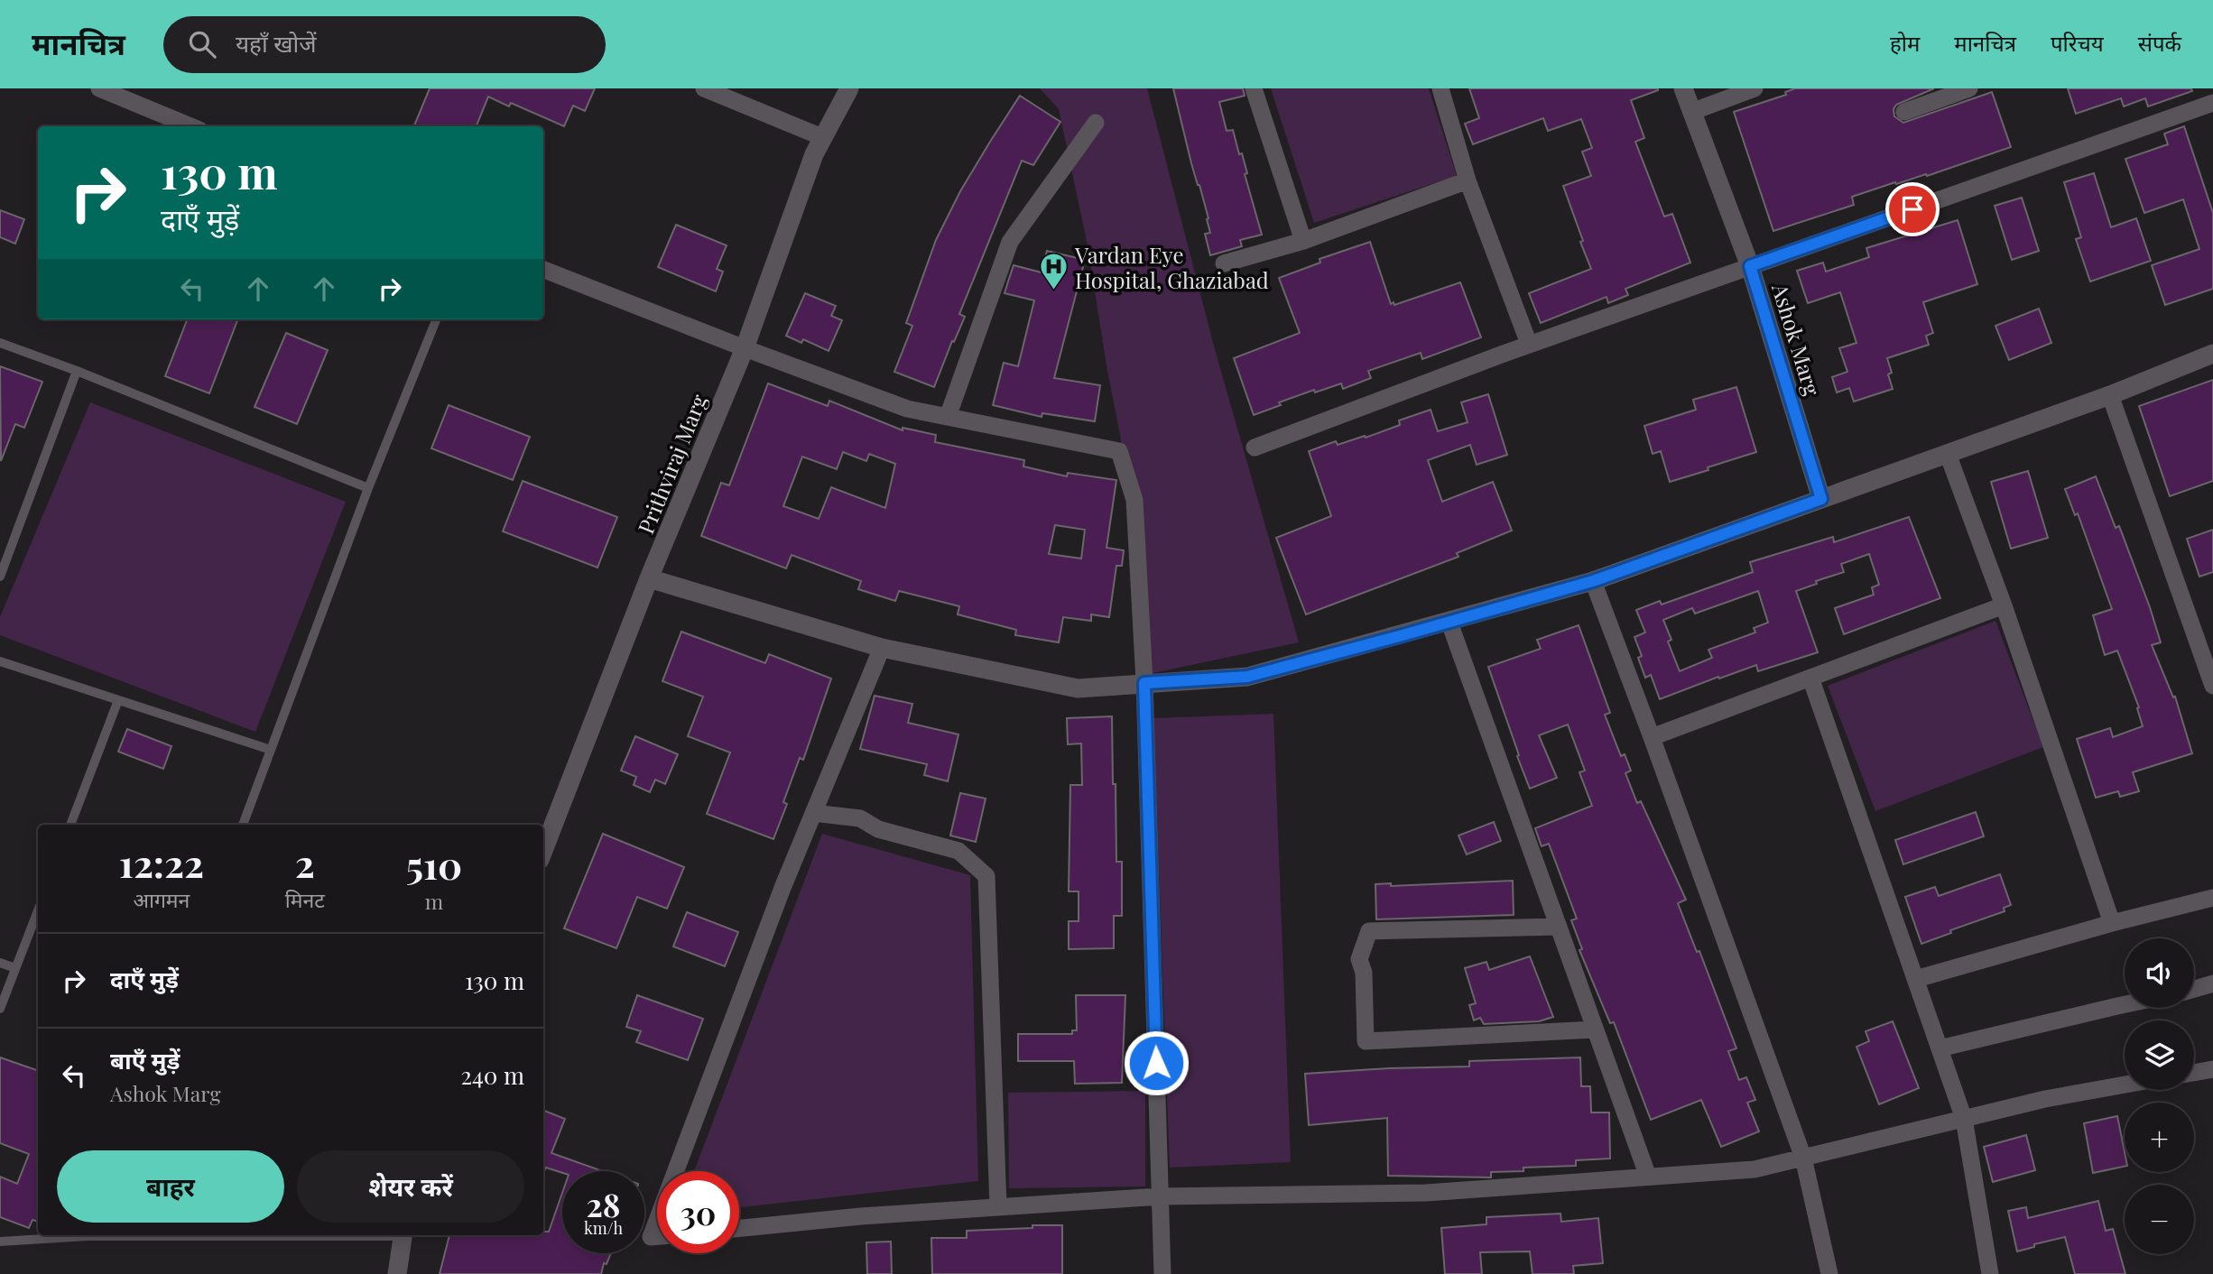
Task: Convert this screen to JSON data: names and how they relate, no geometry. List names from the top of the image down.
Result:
{
  "streets": {
    "street": ["Ashok Marg", "Prithviraj Marg"]
  },
  "places": {
    "hospital": ["Vardan Eye Hospital, Ghaziabad"]
  },
  "page": {
    "header": "मानचित्र",
    "search": "यहाँ खोजें",
    "nav": [
      "होम",
      "मानचित्र",
      "परिचय",
      "संपर्क"
    ],
    "turn": ["130 m", "दाएँ मुड़ें"],
    "eta": [
      "12:22",
      "आगमन",
      "2",
      "मिनट",
      "510",
      "m"
    ],
    "list": [
      {
        "name": "दाएँ मुड़ें",
        "value": "130 m"
      },
      {
        "name": "बाएँ मुड़ें",
        "note": "Ashok Marg",
        "value": "240 m"
      }
    ],
    "map_buttons": ["+", "−"],
    "buttons": ["बाहर", "शेयर करें"],
    "speed": "28 km/h",
    "limit": "30"
  }
}
